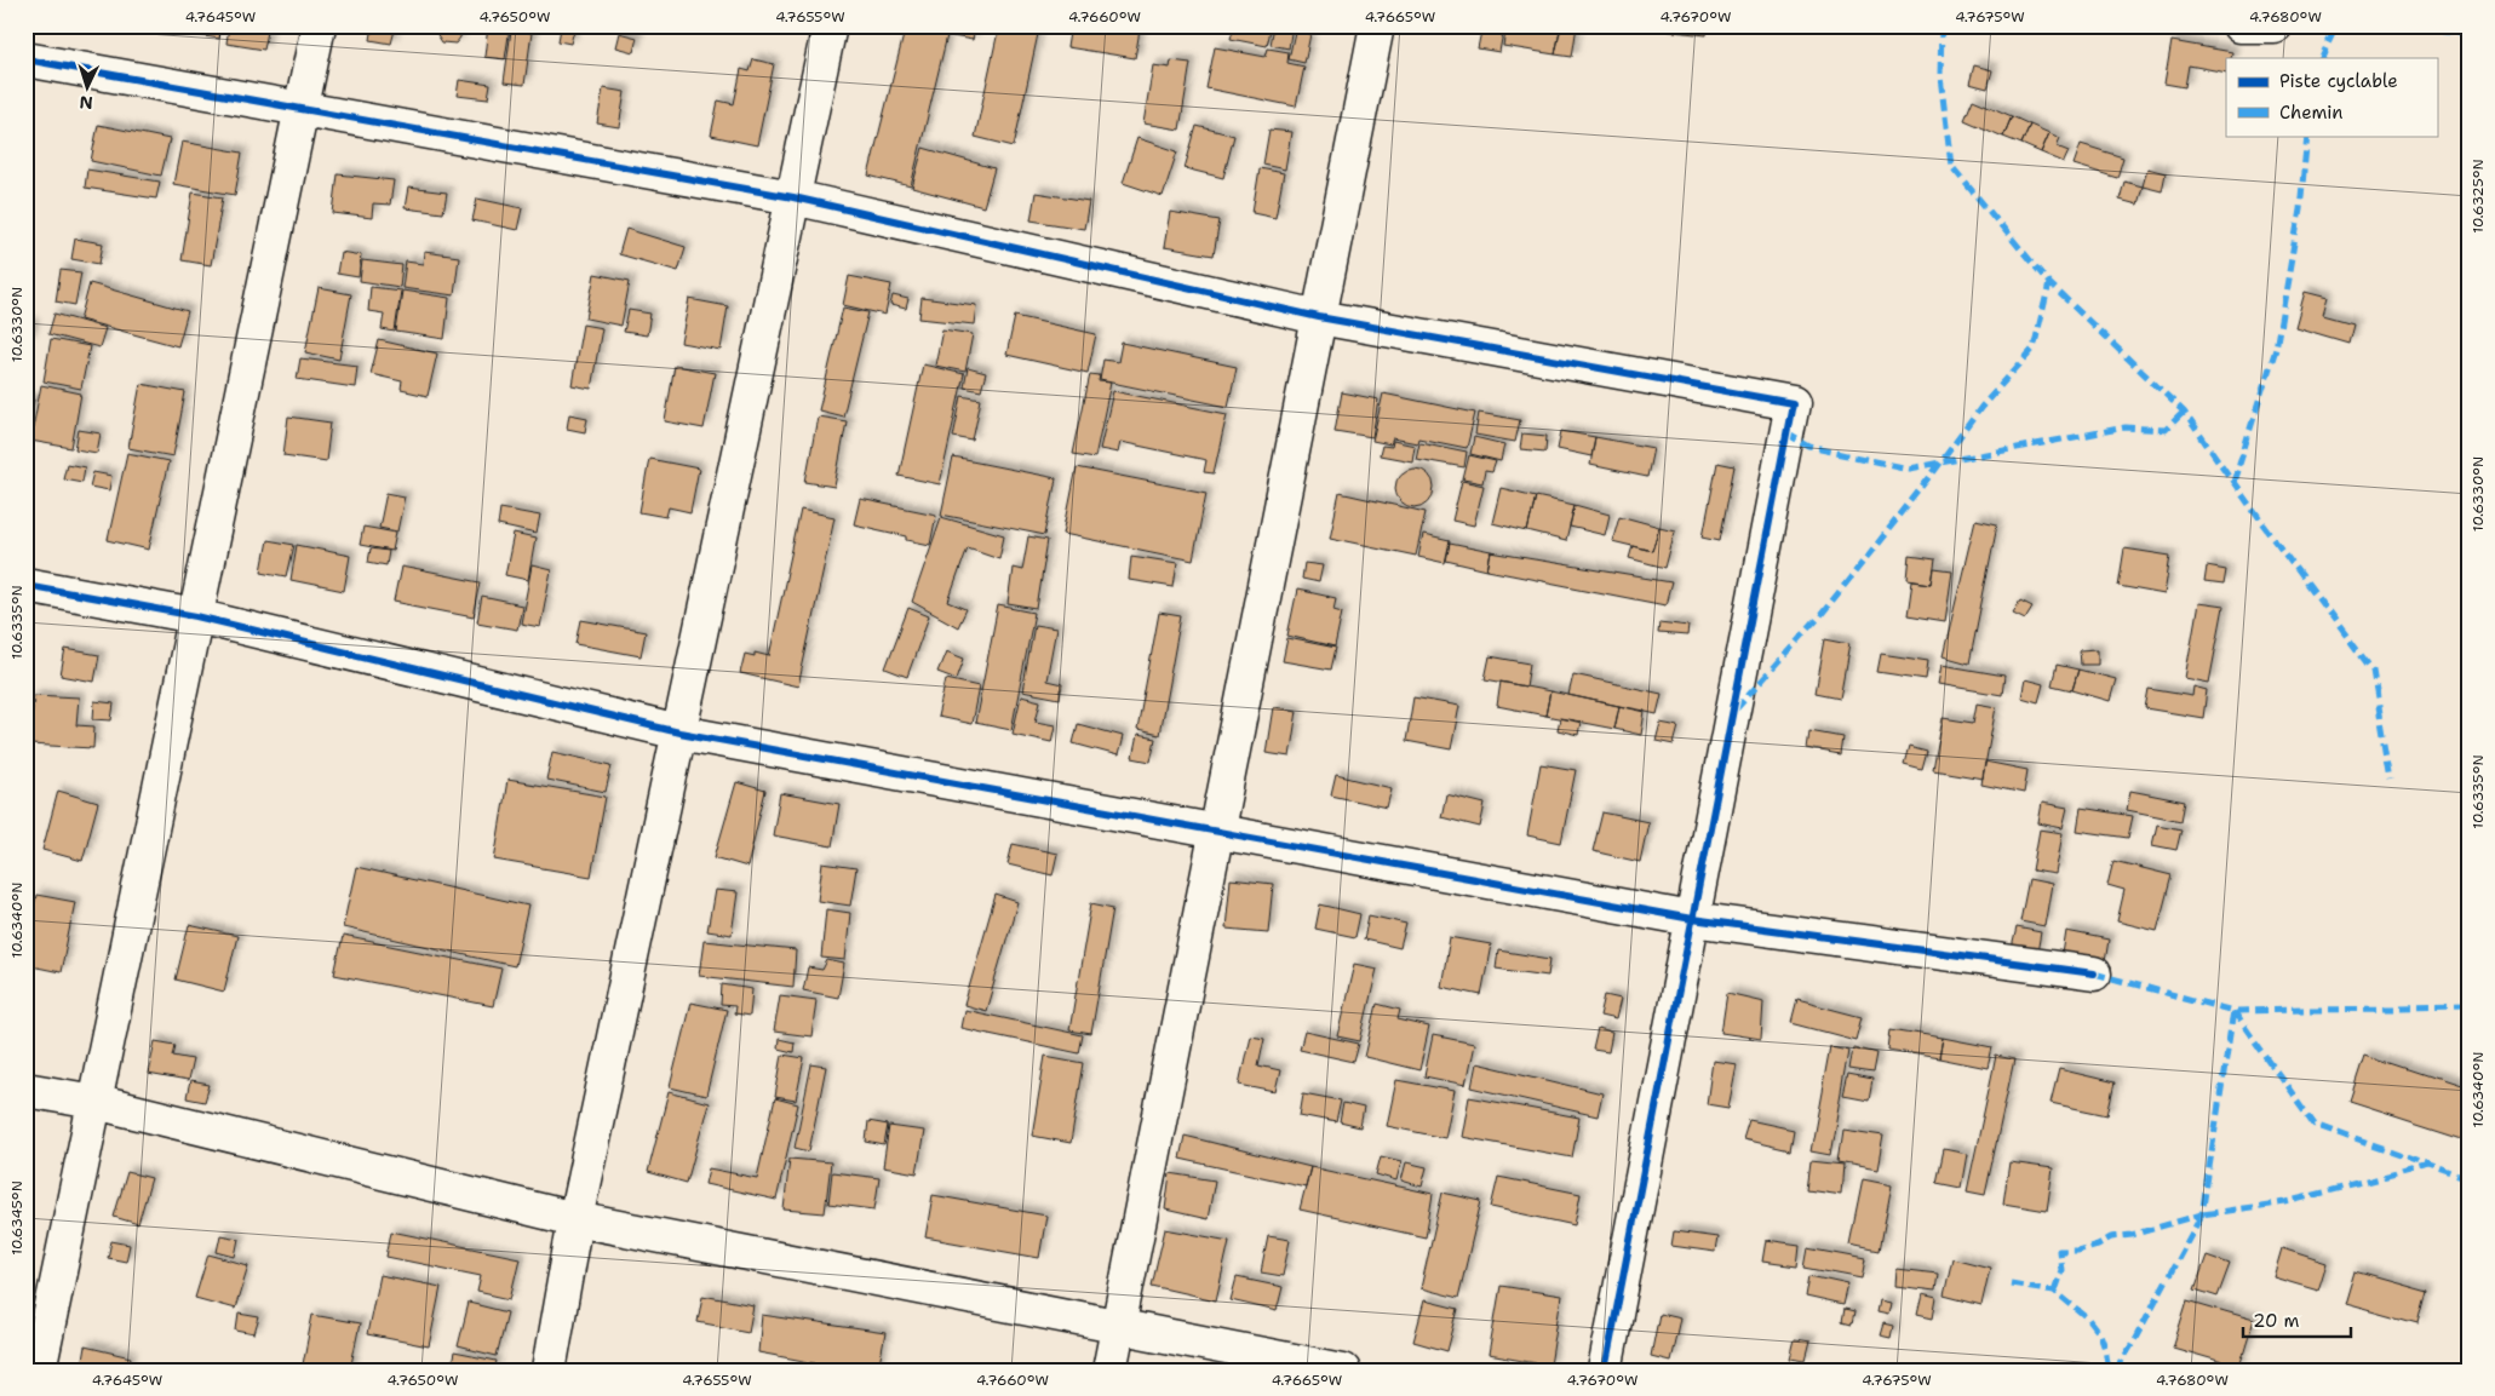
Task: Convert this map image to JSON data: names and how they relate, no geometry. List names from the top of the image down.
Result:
{
  "legend": ["Piste cyclable", "Chemin"],
  "scale_bar": "20 m",
  "north": "bottom",
  "coordinates": [
    "4.7645°W",
    "4.7650°W",
    "4.7655°W",
    "4.7660°W",
    "4.7665°W",
    "4.7670°W",
    "4.7675°W",
    "4.7680°W",
    "10.6325°N",
    "10.6330°N",
    "10.6335°N",
    "10.6340°N",
    "10.6345°N"
  ]
}
